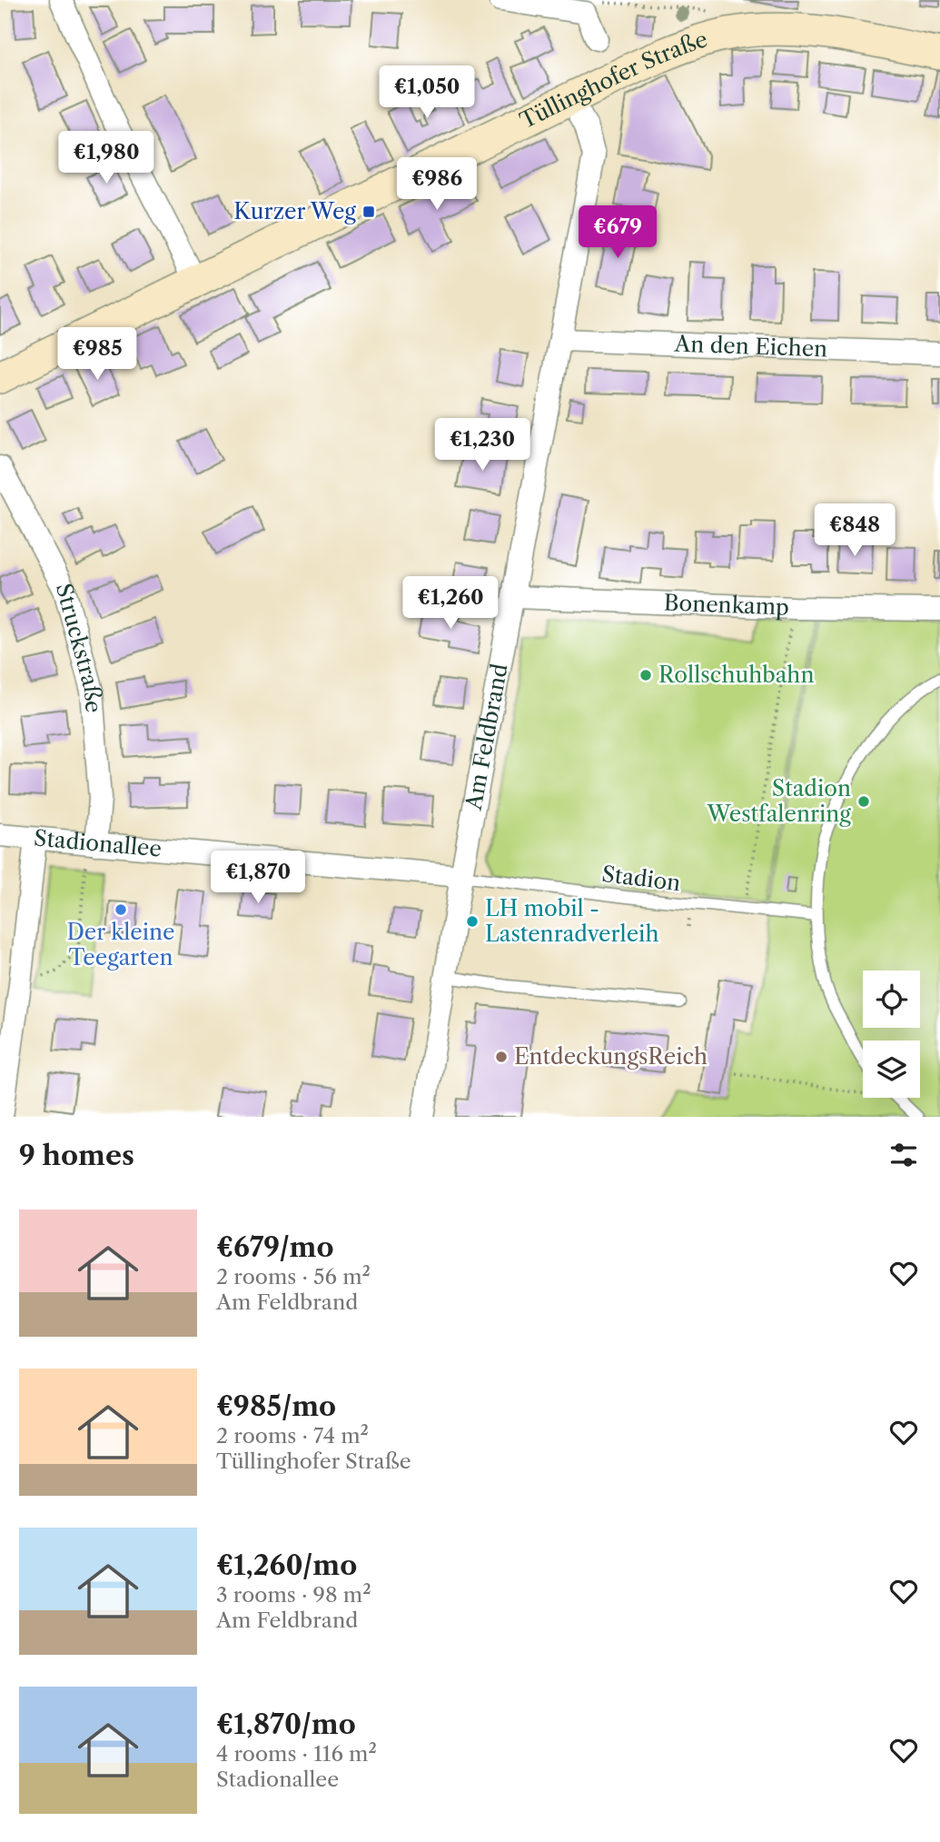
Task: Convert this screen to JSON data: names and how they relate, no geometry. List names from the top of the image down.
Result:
{
  "streets": {
    "main road": ["Tüllinghofer Straße"],
    "street": [
      "An den Eichen",
      "Bonenkamp",
      "Struckstraße",
      "Am Feldbrand",
      "Stadionallee"
    ],
    "lane": ["Stadion"]
  },
  "crossings": [
    ["Tüllinghofer Straße", "Am Feldbrand"],
    ["An den Eichen", "Am Feldbrand"],
    ["Bonenkamp", "Am Feldbrand"],
    ["Struckstraße", "Stadionallee"],
    ["Am Feldbrand", "Stadionallee"],
    ["Am Feldbrand", "Stadion"],
    ["Stadionallee", "Stadion"]
  ],
  "places": {
    "transit": ["Kurzer Weg"],
    "other": [
      "Rollschuhbahn",
      "Stadion Westfalenring",
      "Der kleine Teegarten",
      "LH mobil - Lastenradverleih",
      "EntdeckungsReich"
    ]
  },
  "page": {
    "price": [
      "€1,050",
      "€1,980",
      "€986",
      "€679",
      "€985",
      "€1,230",
      "€848",
      "€1,260",
      "€1,870"
    ],
    "heading": "9 homes",
    "list": [
      {
        "name": "€679/mo",
        "note": "2 rooms · 56 m² · Am Feldbrand"
      },
      {
        "name": "€985/mo",
        "note": "2 rooms · 74 m² · Tüllinghofer Straße"
      },
      {
        "name": "€1,260/mo",
        "note": "3 rooms · 98 m² · Am Feldbrand"
      },
      {
        "name": "€1,870/mo",
        "note": "4 rooms · 116 m² · Stadionallee"
      }
    ]
  }
}
